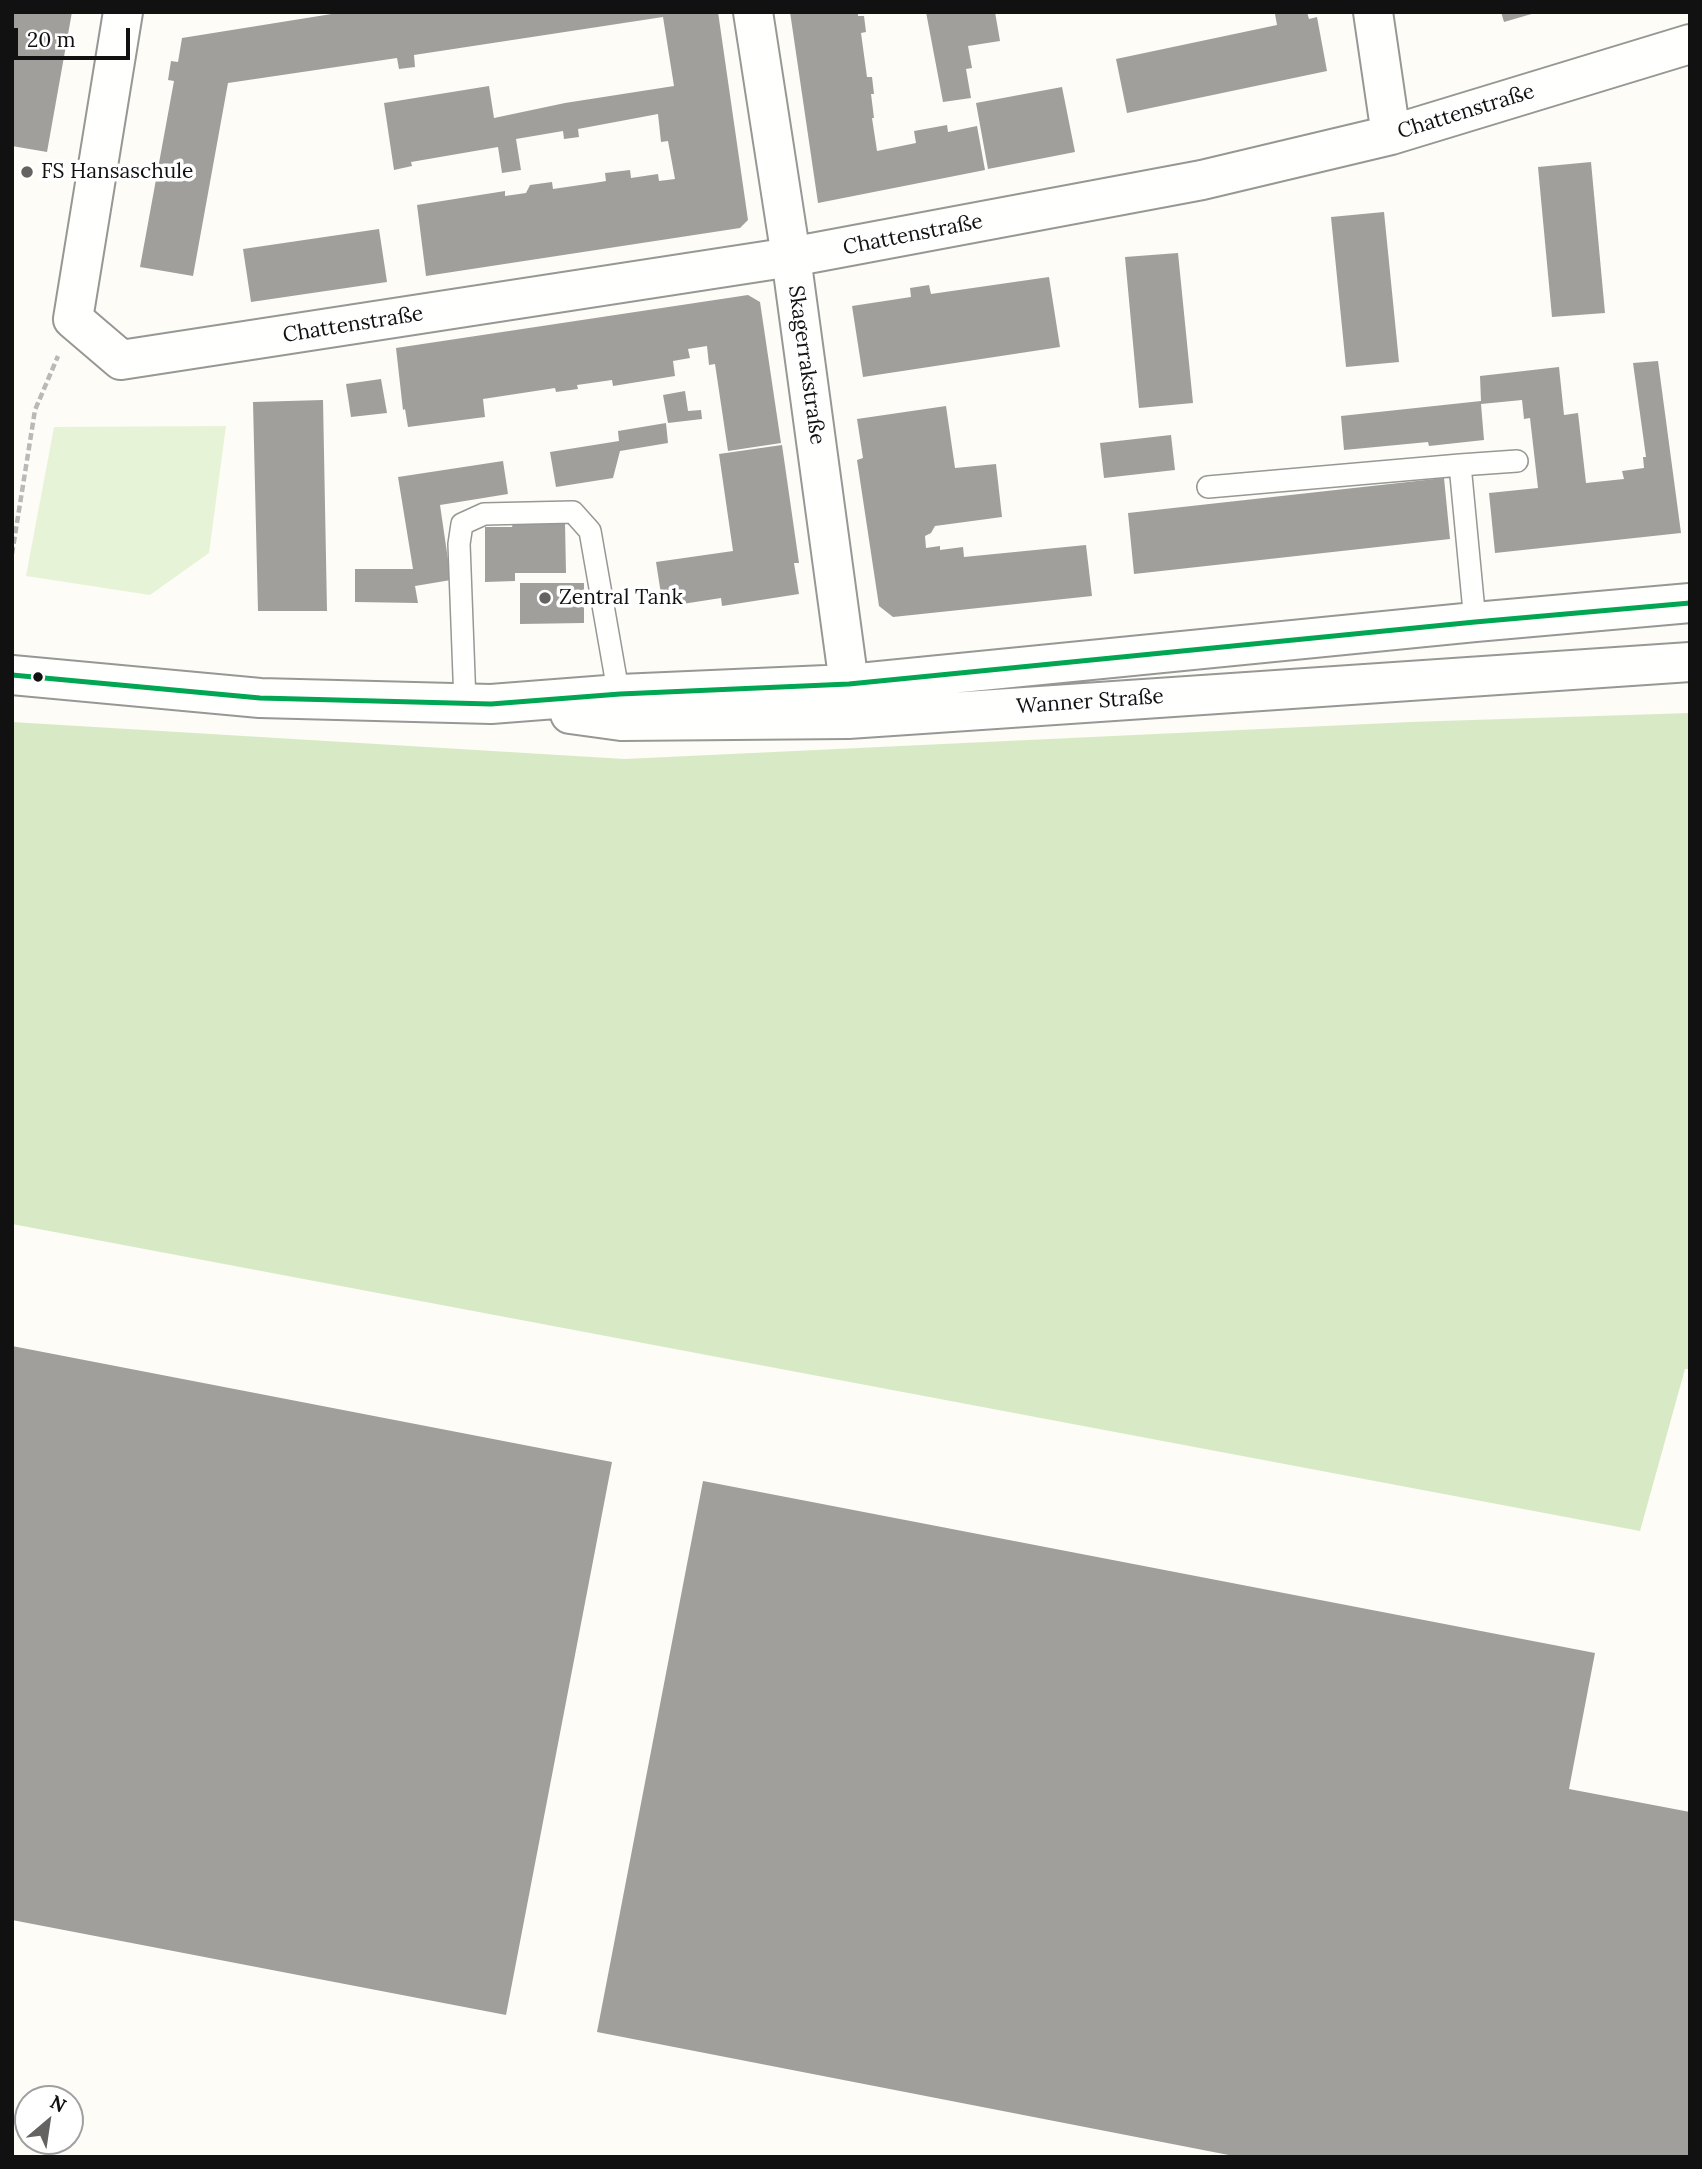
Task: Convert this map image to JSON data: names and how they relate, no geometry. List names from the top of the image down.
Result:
{
  "streets": {
    "street": ["Chattenstraße", "Skagerrakstraße", "Wanner Straße"]
  },
  "crossings": [
    ["Chattenstraße", "Skagerrakstraße"],
    ["Skagerrakstraße", "Wanner Straße"]
  ],
  "places": ["FS Hansaschule", "Zentral Tank"],
  "scale_bar": "20 m",
  "north": "top right"
}
